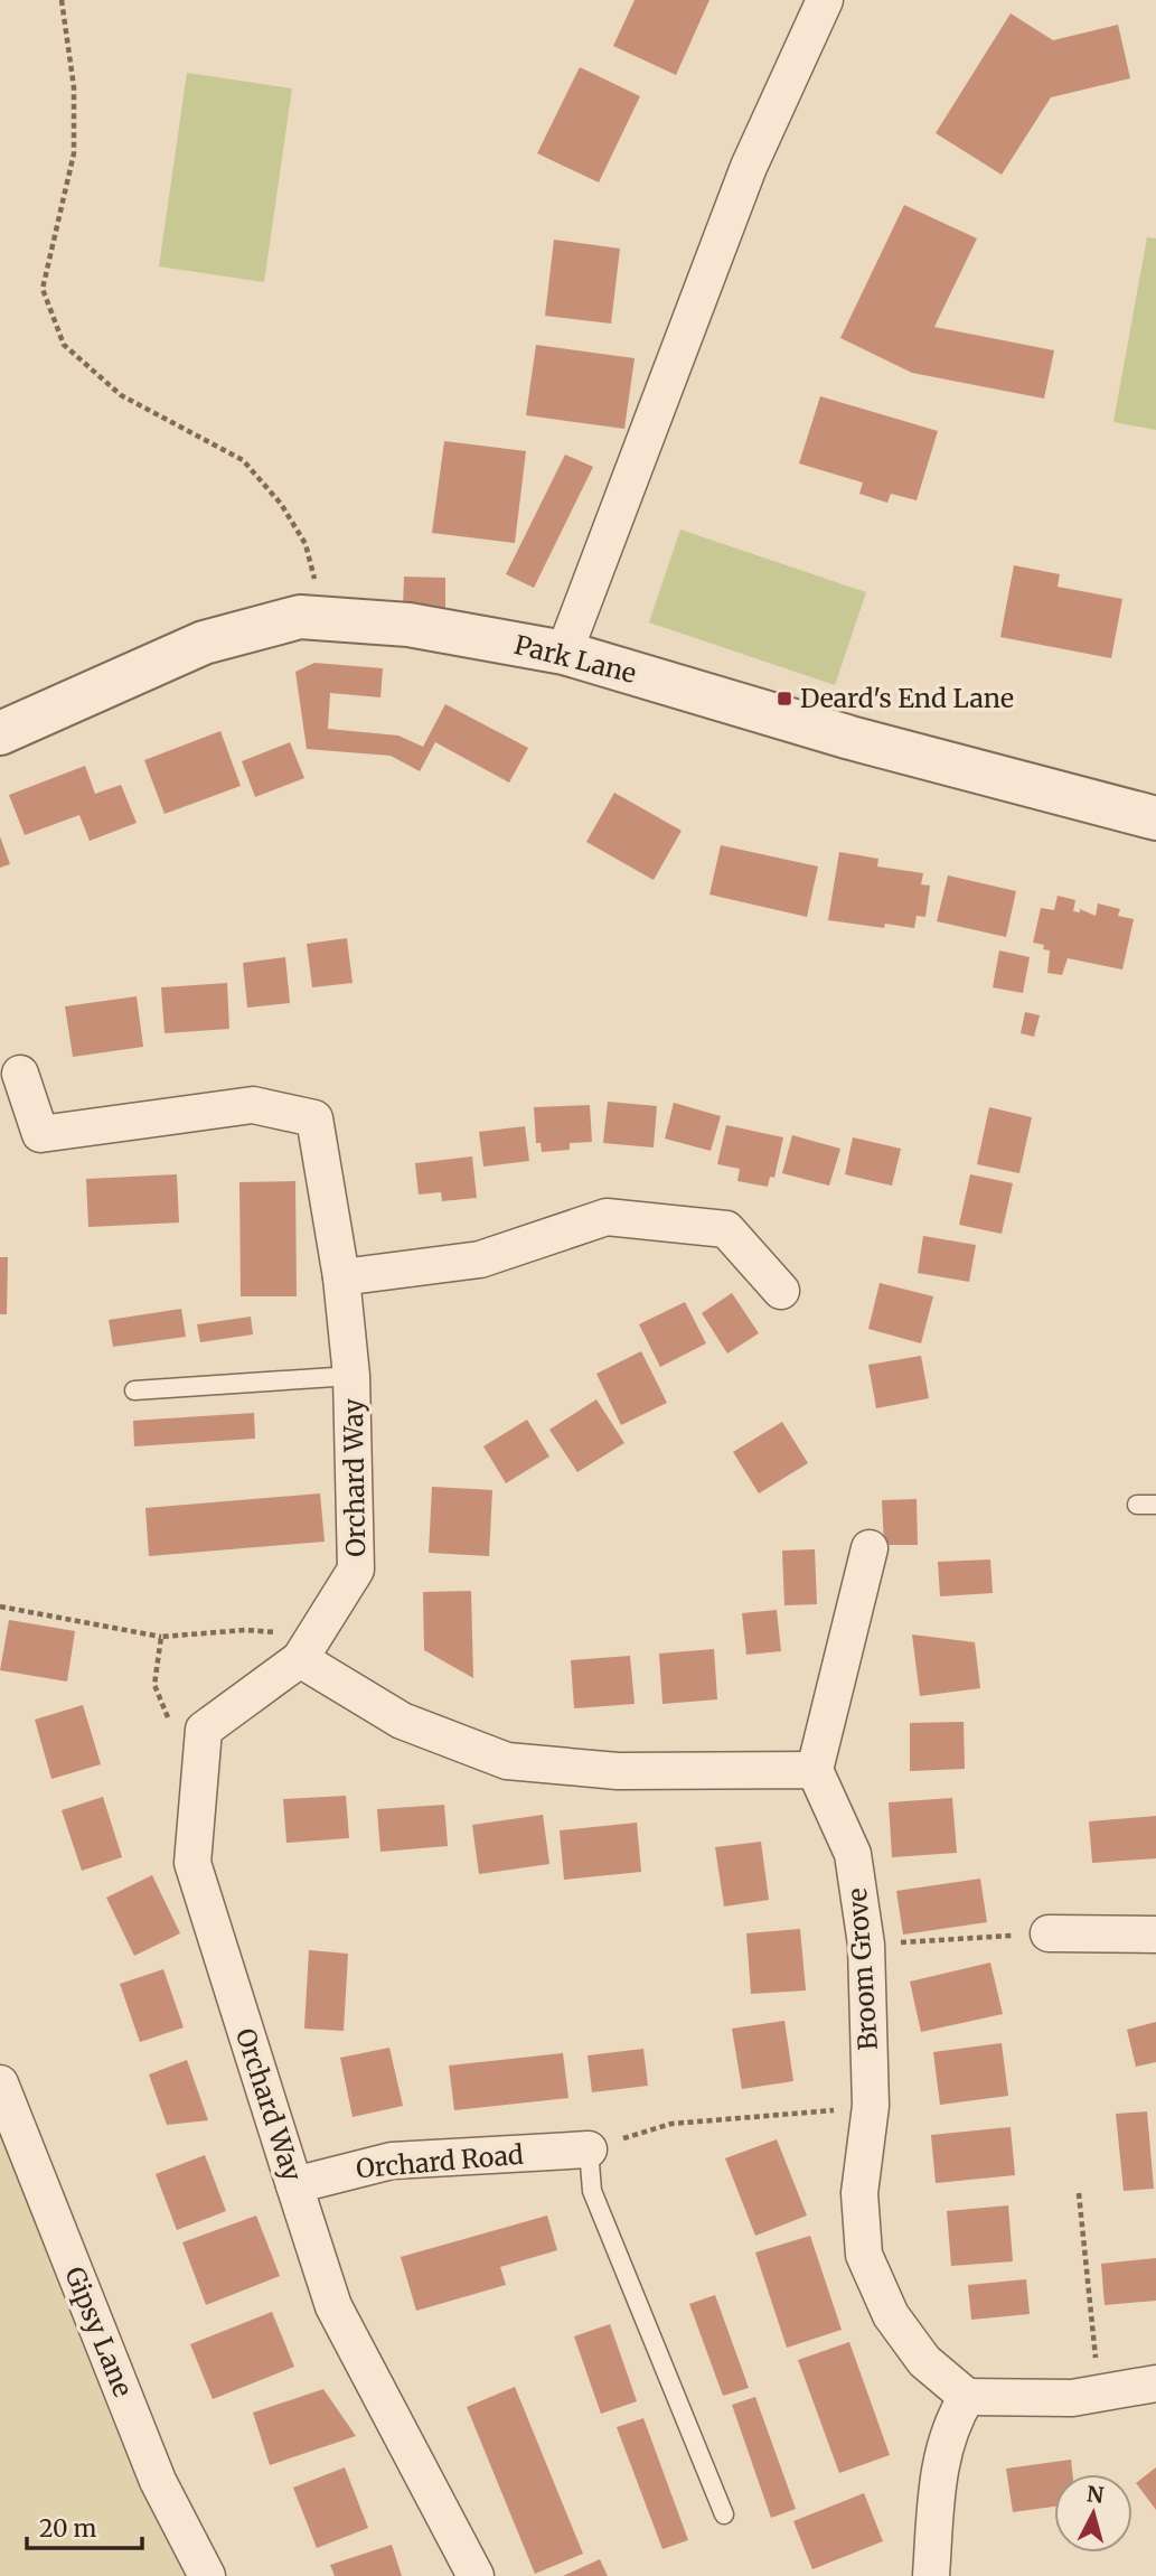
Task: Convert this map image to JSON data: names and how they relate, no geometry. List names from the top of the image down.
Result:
{
  "streets": {
    "street": [
      "Park Lane",
      "Orchard Way",
      "Broom Grove",
      "Orchard Road",
      "Gipsy Lane"
    ]
  },
  "crossings": [
    ["Orchard Way", "Orchard Road"]
  ],
  "places": {
    "transit": ["Deard's End Lane"]
  },
  "scale_bar": "20 m",
  "north": "top"
}
